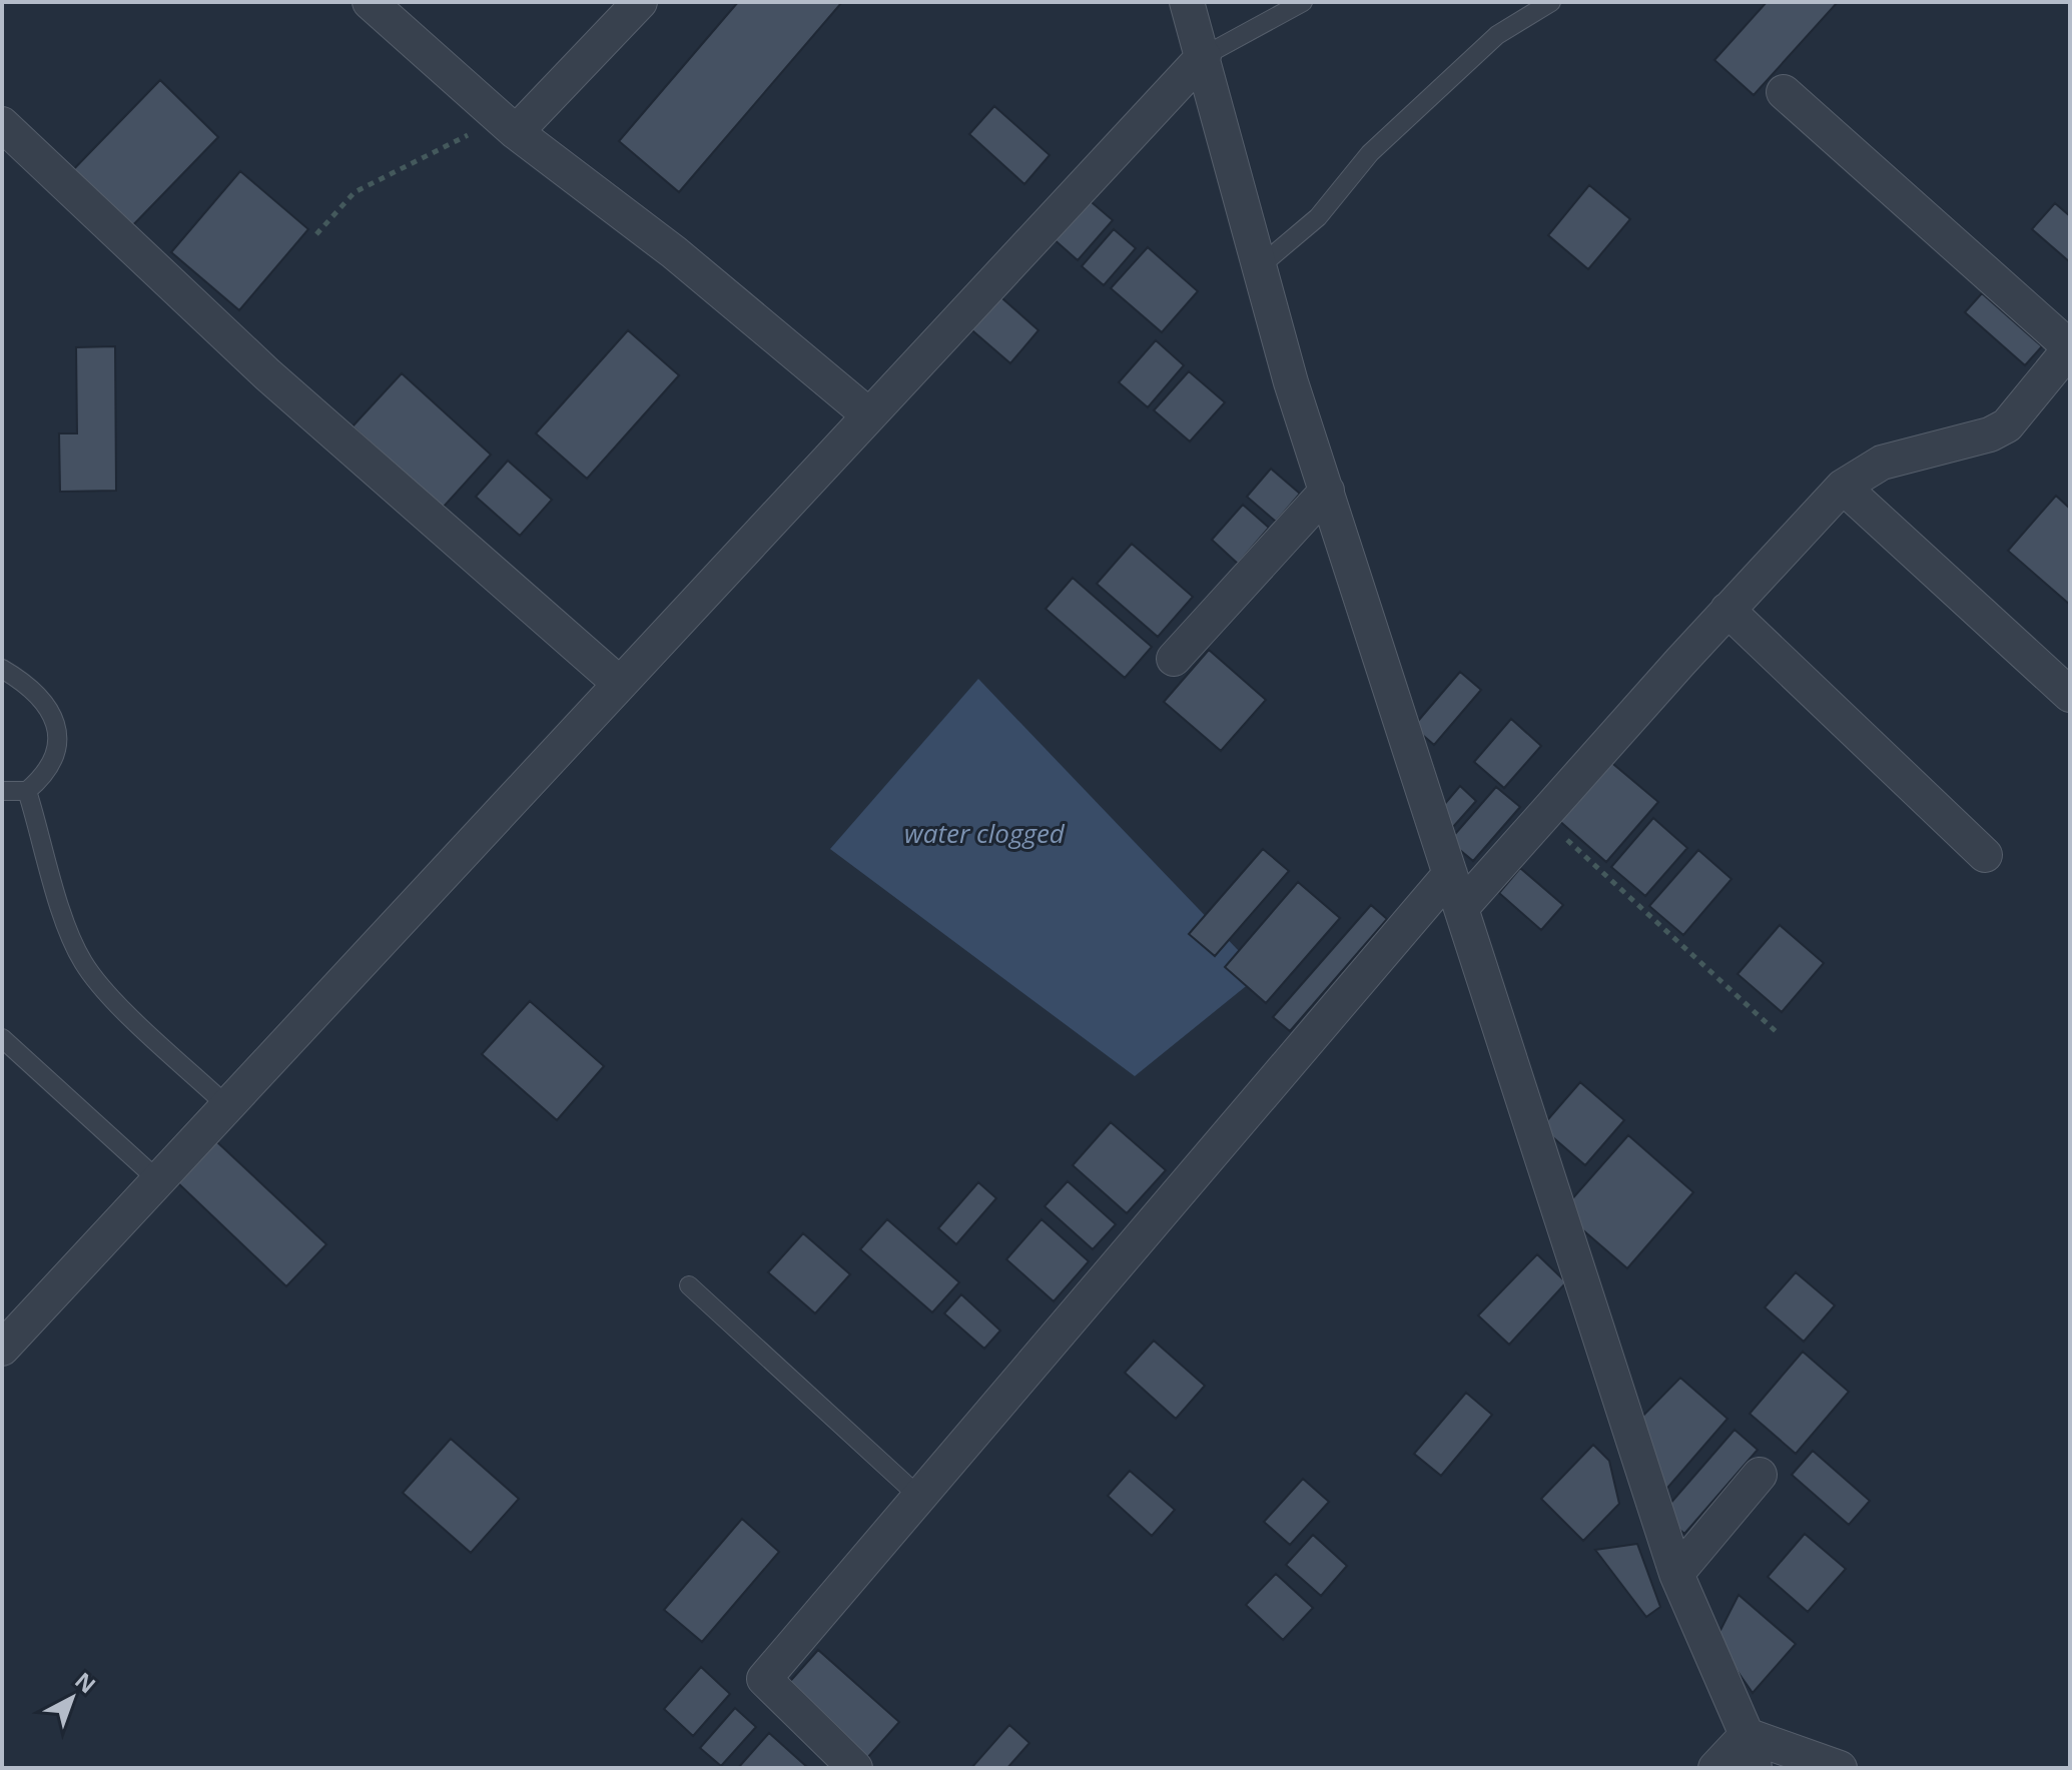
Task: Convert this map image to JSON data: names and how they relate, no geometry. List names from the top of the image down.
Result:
{
  "water": ["water clogged"],
  "north": "top right"
}
